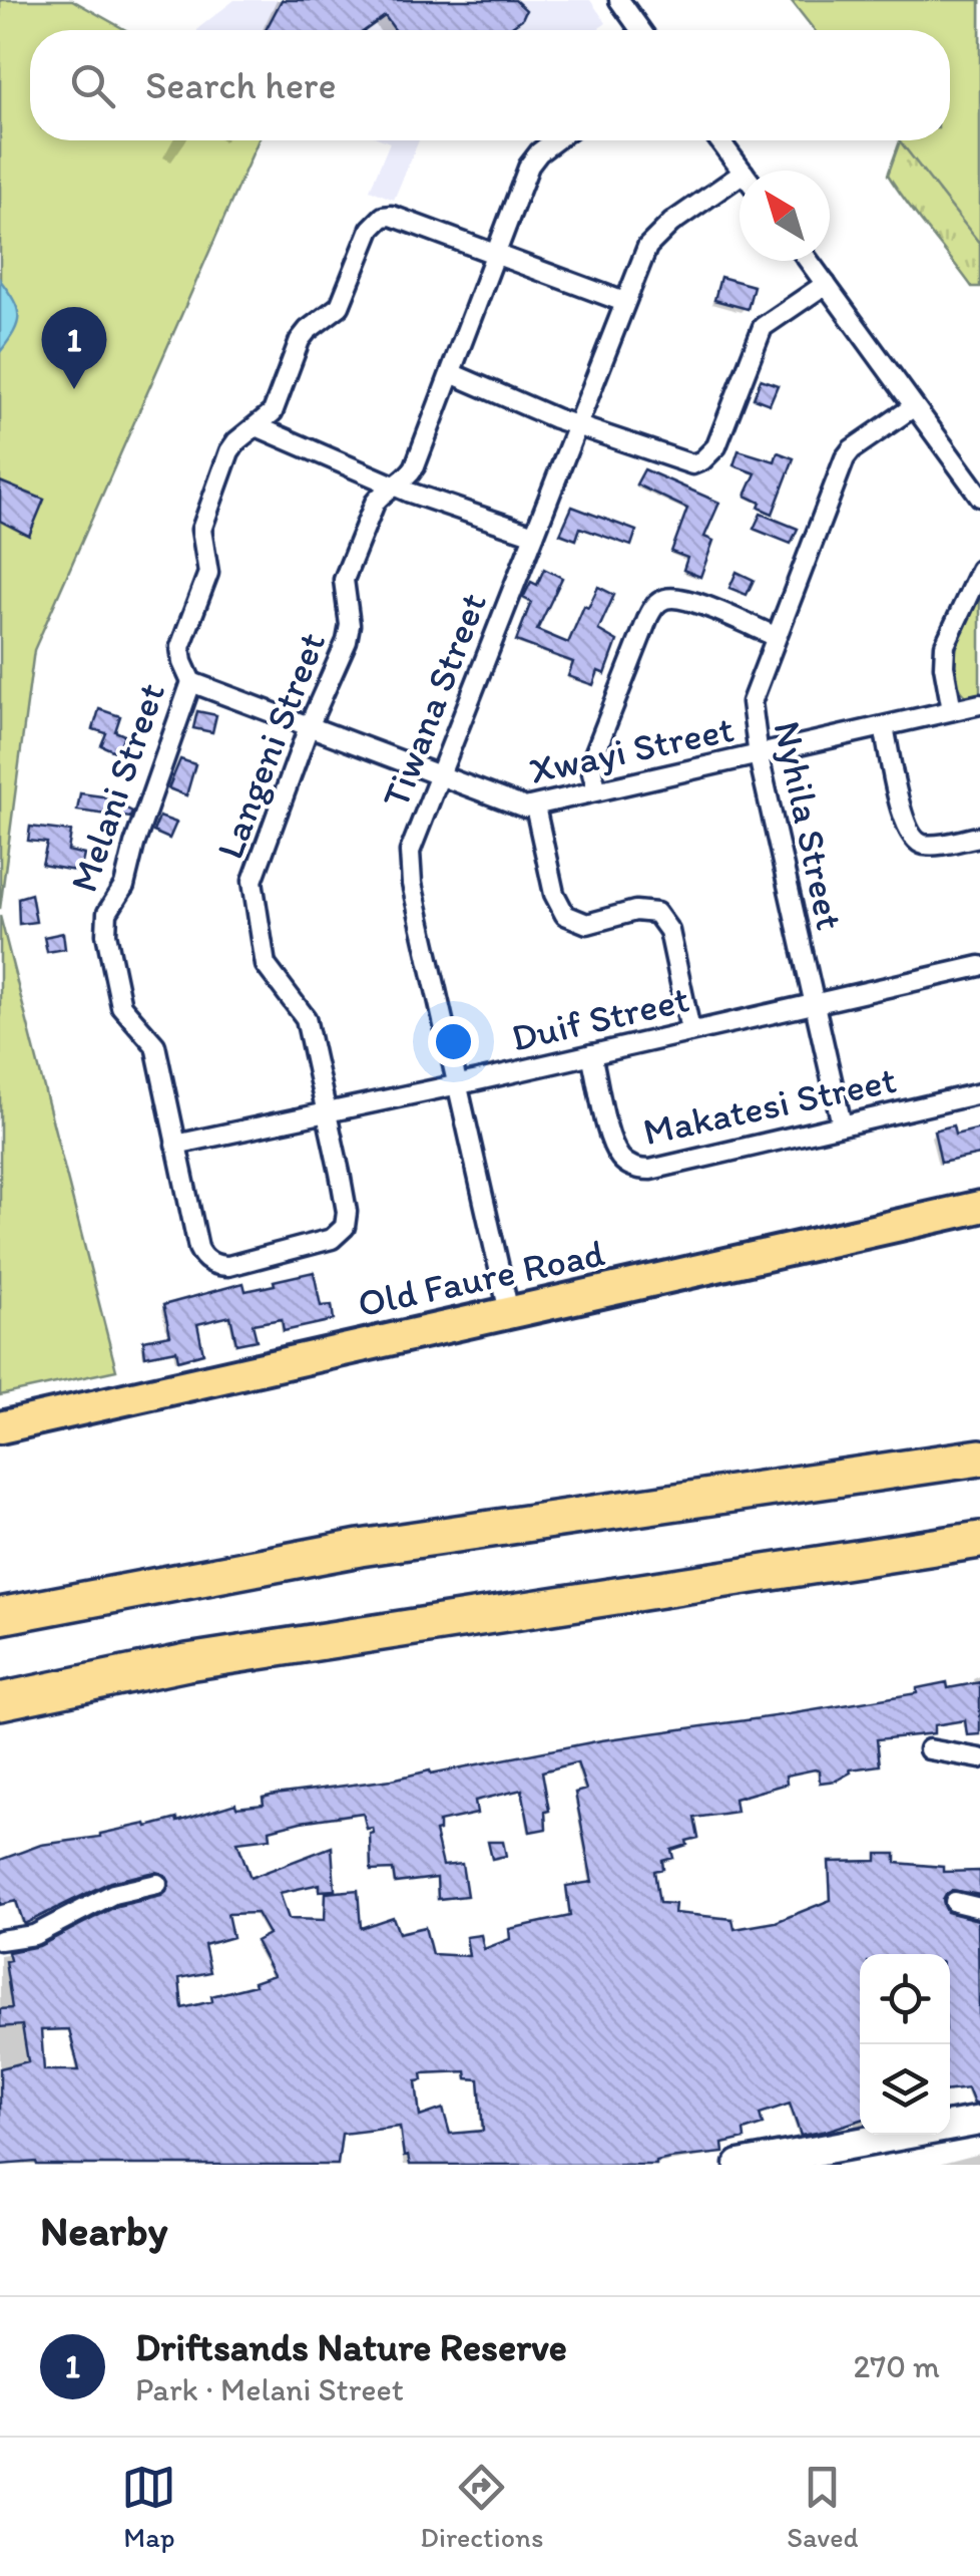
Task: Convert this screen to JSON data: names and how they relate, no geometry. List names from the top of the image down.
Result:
{
  "streets": {
    "main road": ["Old Faure Road"],
    "street": [
      "Tiwana Street",
      "Langeni Street",
      "Xwayi Street",
      "Melani Street",
      "Nyhila Street",
      "Duif Street",
      "Makatesi Street"
    ]
  },
  "crossings": [
    ["Tiwana Street", "Xwayi Street"],
    ["Tiwana Street", "Melani Street"],
    ["Tiwana Street", "Duif Street"],
    ["Tiwana Street", "Old Faure Road"],
    ["Langeni Street", "Xwayi Street"],
    ["Langeni Street", "Melani Street"],
    ["Langeni Street", "Duif Street"],
    ["Xwayi Street", "Melani Street"],
    ["Xwayi Street", "Nyhila Street"],
    ["Melani Street", "Duif Street"],
    ["Nyhila Street", "Duif Street"],
    ["Nyhila Street", "Makatesi Street"],
    ["Duif Street", "Makatesi Street"]
  ],
  "north": "top left",
  "page": {
    "search": "Search here",
    "pins": "1",
    "heading": "Nearby",
    "list": [
      {
        "mark": "1",
        "name": "Driftsands Nature Reserve",
        "note": "Park · Melani Street",
        "value": "270 m"
      }
    ],
    "nav": ["Map", "Directions", "Saved"]
  }
}
